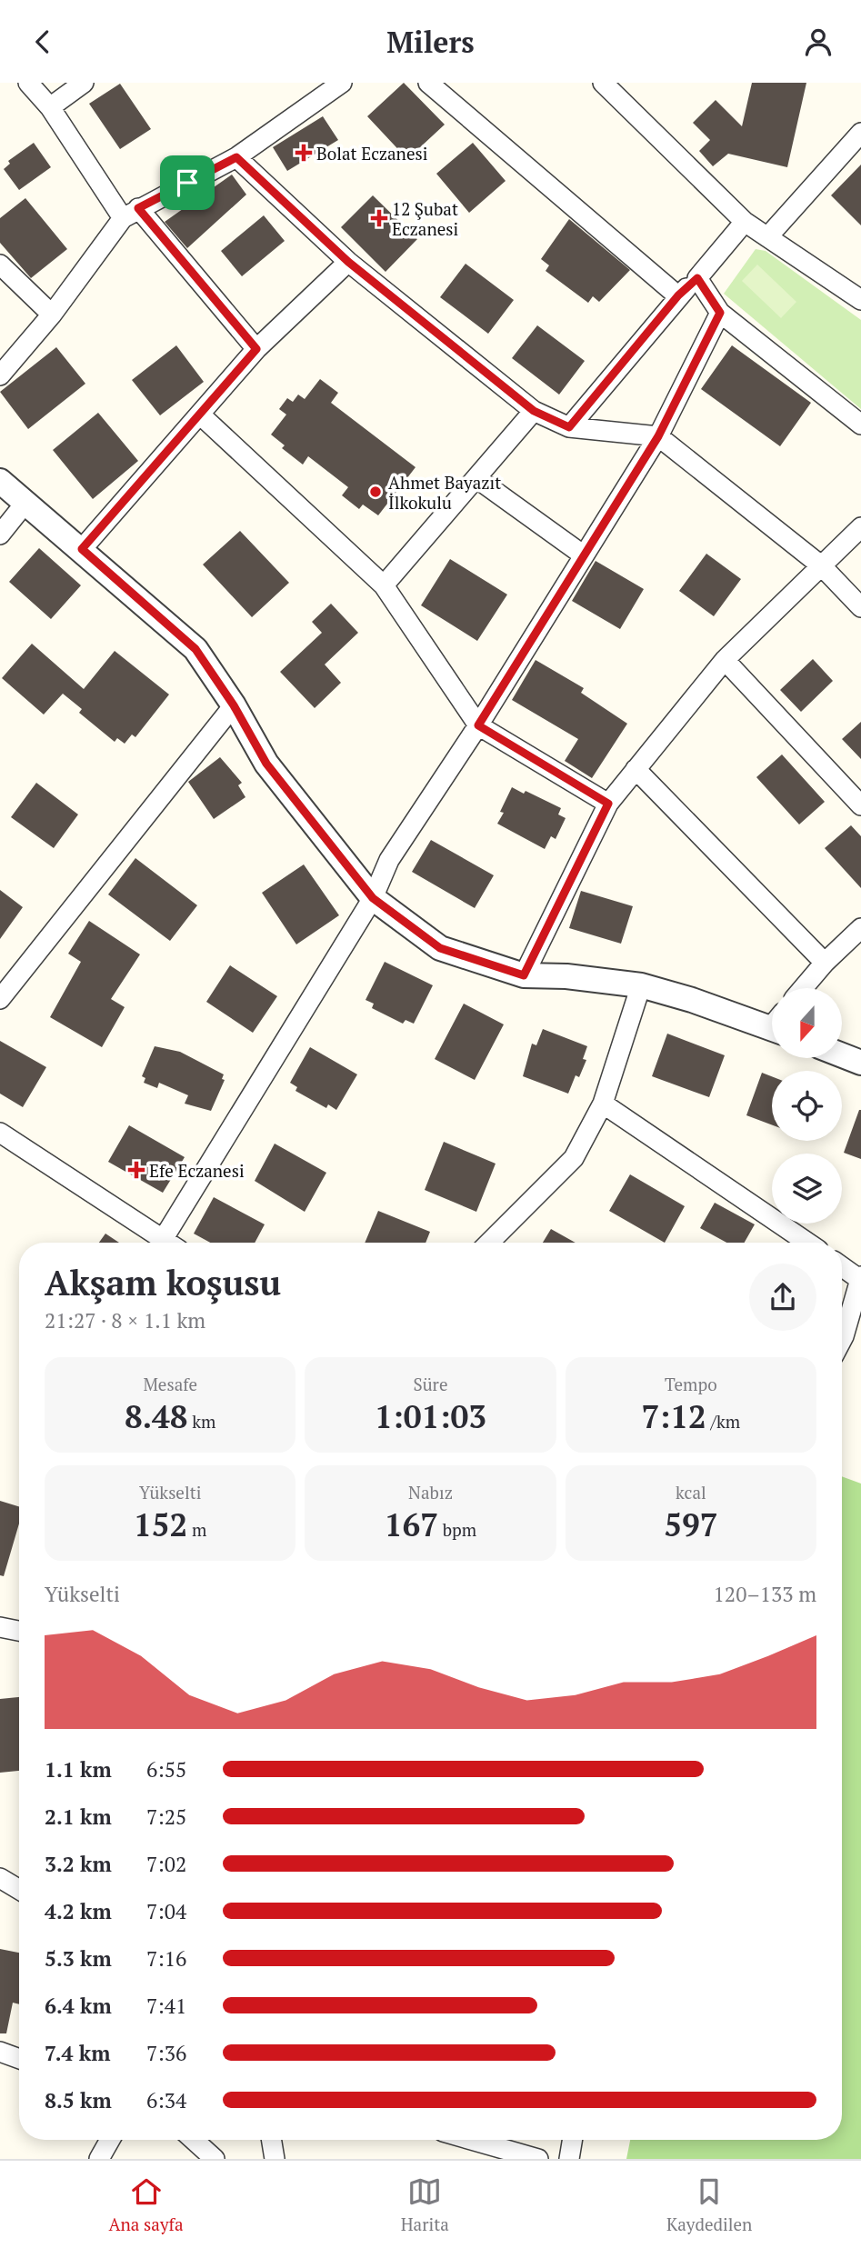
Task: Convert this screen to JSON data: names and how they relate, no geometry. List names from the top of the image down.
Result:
{
  "places": {
    "health": ["Bolat Eczanesi", "12 Şubat Eczanesi", "Efe Eczanesi"],
    "other": ["Ahmet Bayazıt İlkokulu"]
  },
  "north": "bottom",
  "page": {
    "header": "Milers",
    "heading": ["Akşam koşusu", "21:27 · 8 × 1.1 km"],
    "stats": [
      ["Mesafe", "8.48 km"],
      ["Süre", "1:01:03"],
      ["Tempo", "7:12 /km"],
      ["Yükselti", "152 m"],
      ["Nabız", "167 bpm"],
      ["kcal", "597"]
    ],
    "chart": ["Yükselti", "120–133 m"],
    "list": [
      {
        "name": "1.1 km",
        "note": "6:55"
      },
      {
        "name": "2.1 km",
        "note": "7:25"
      },
      {
        "name": "3.2 km",
        "note": "7:02"
      },
      {
        "name": "4.2 km",
        "note": "7:04"
      },
      {
        "name": "5.3 km",
        "note": "7:16"
      },
      {
        "name": "6.4 km",
        "note": "7:41"
      },
      {
        "name": "7.4 km",
        "note": "7:36"
      },
      {
        "name": "8.5 km",
        "note": "6:34"
      }
    ],
    "tabs": ["Ana sayfa", "Harita", "Kaydedilen"]
  }
}
